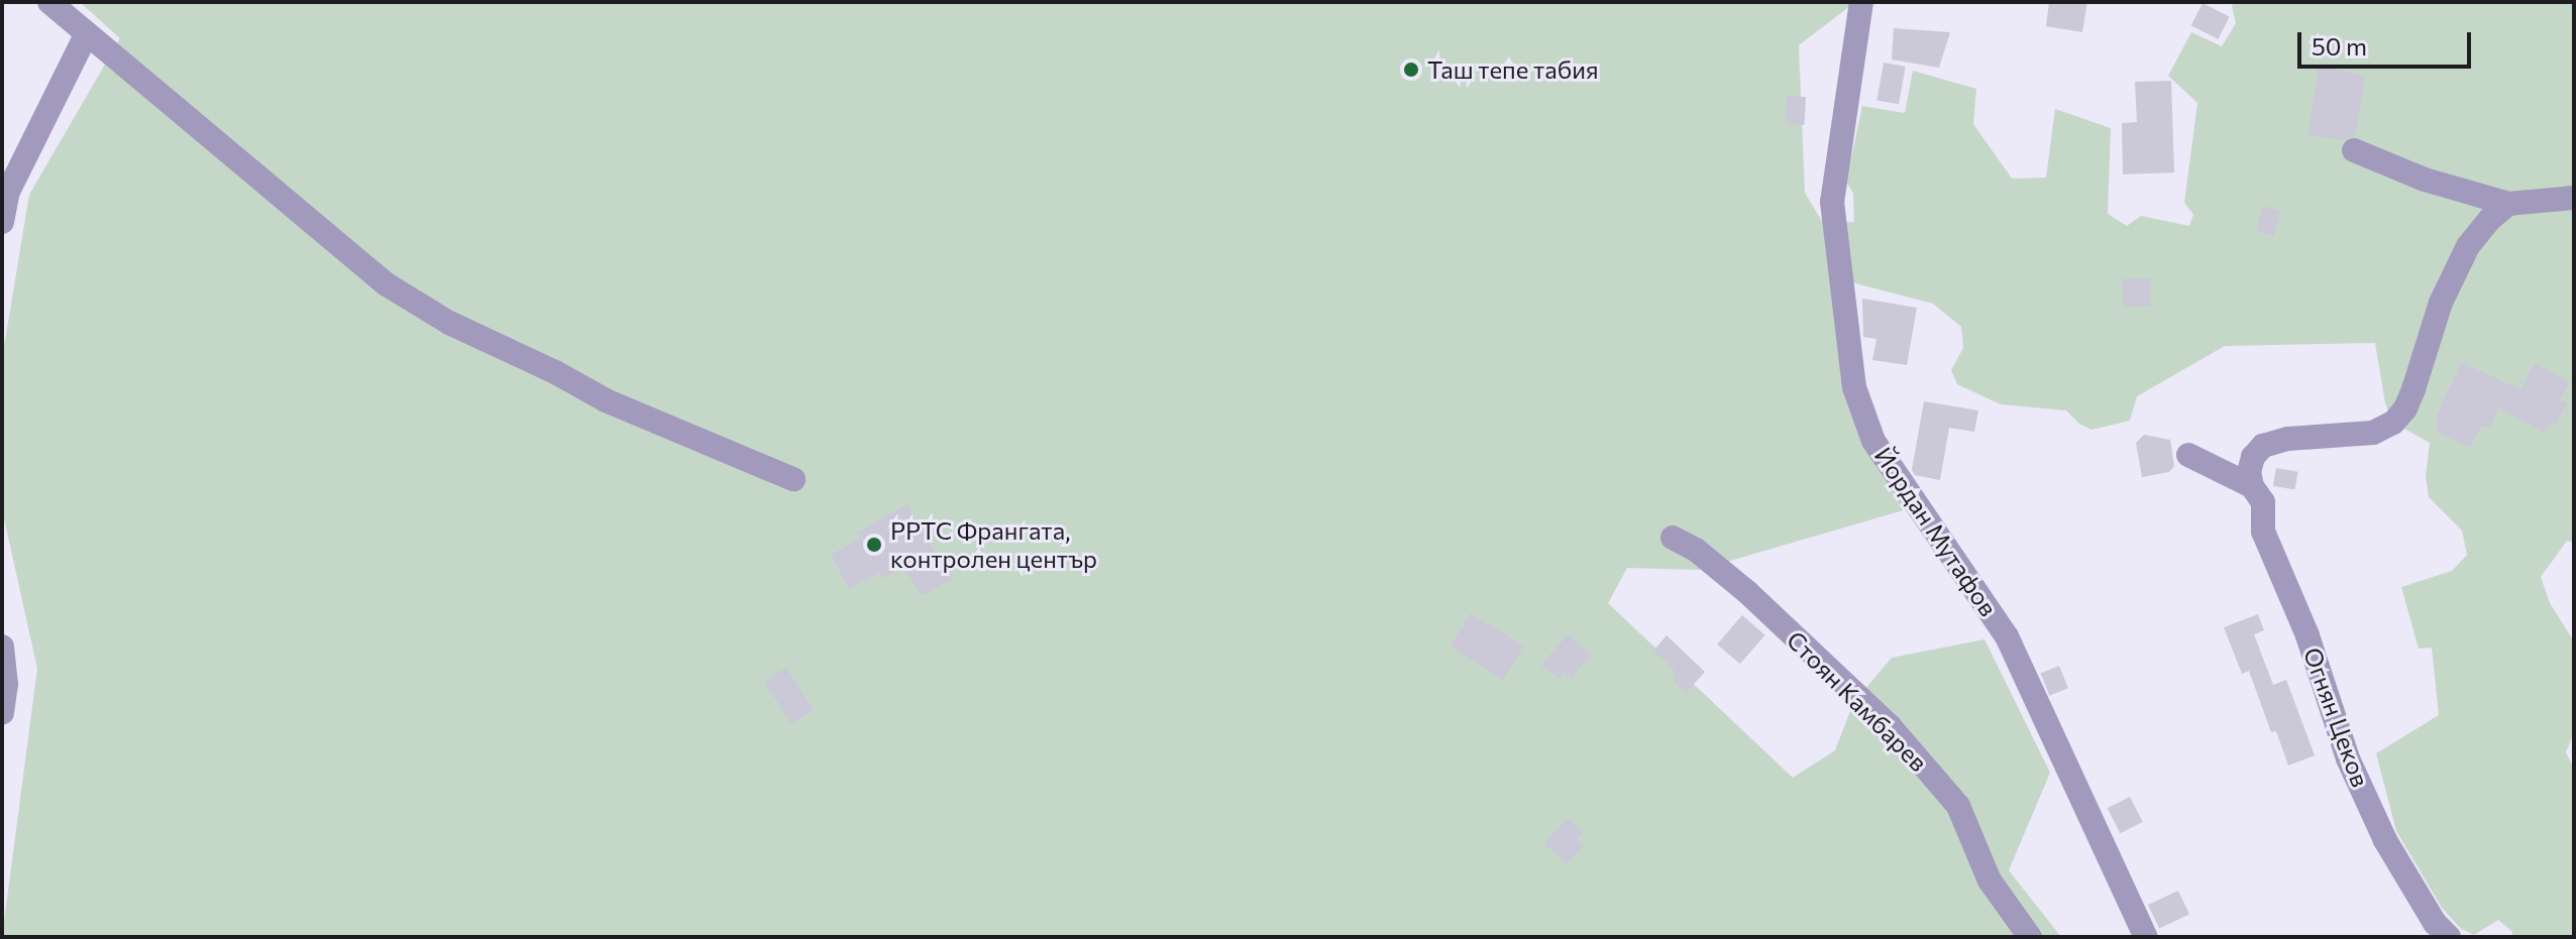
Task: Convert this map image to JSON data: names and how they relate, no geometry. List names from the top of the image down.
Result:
{
  "streets": {
    "street": ["Йордан Мутафов", "Стоян Камбарев", "Огнян Цеков"]
  },
  "places": ["Таш тепе табия", "РРТС Франгата, контролен център"],
  "scale_bar": "50 m"
}
